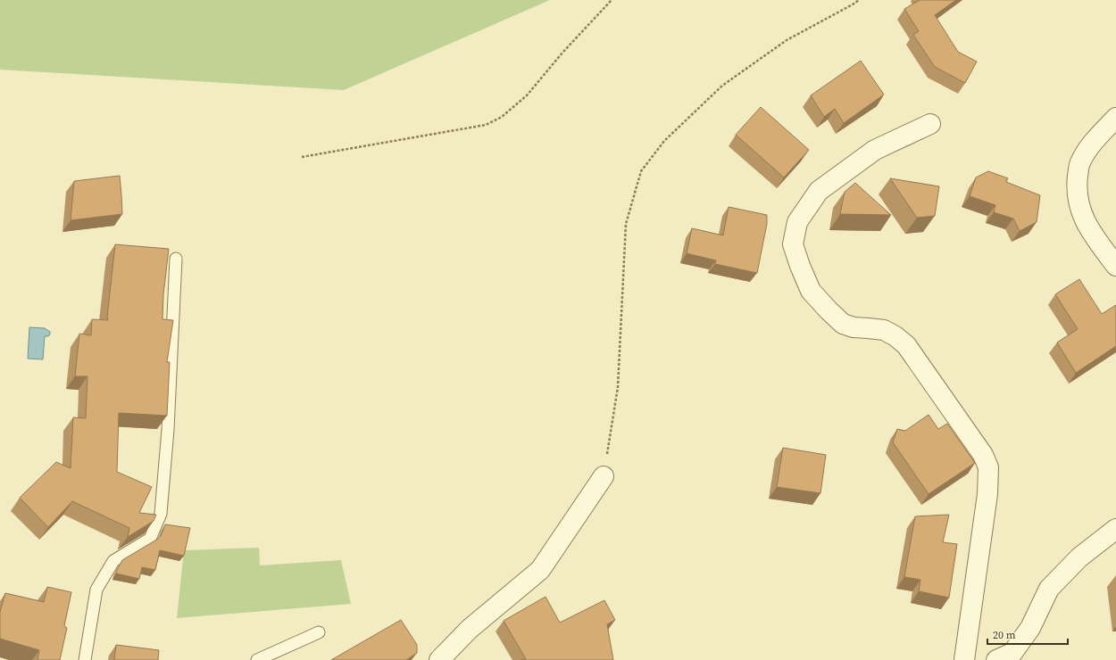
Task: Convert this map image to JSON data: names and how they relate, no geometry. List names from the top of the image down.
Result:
{
  "scale_bar": "20 m"
}
